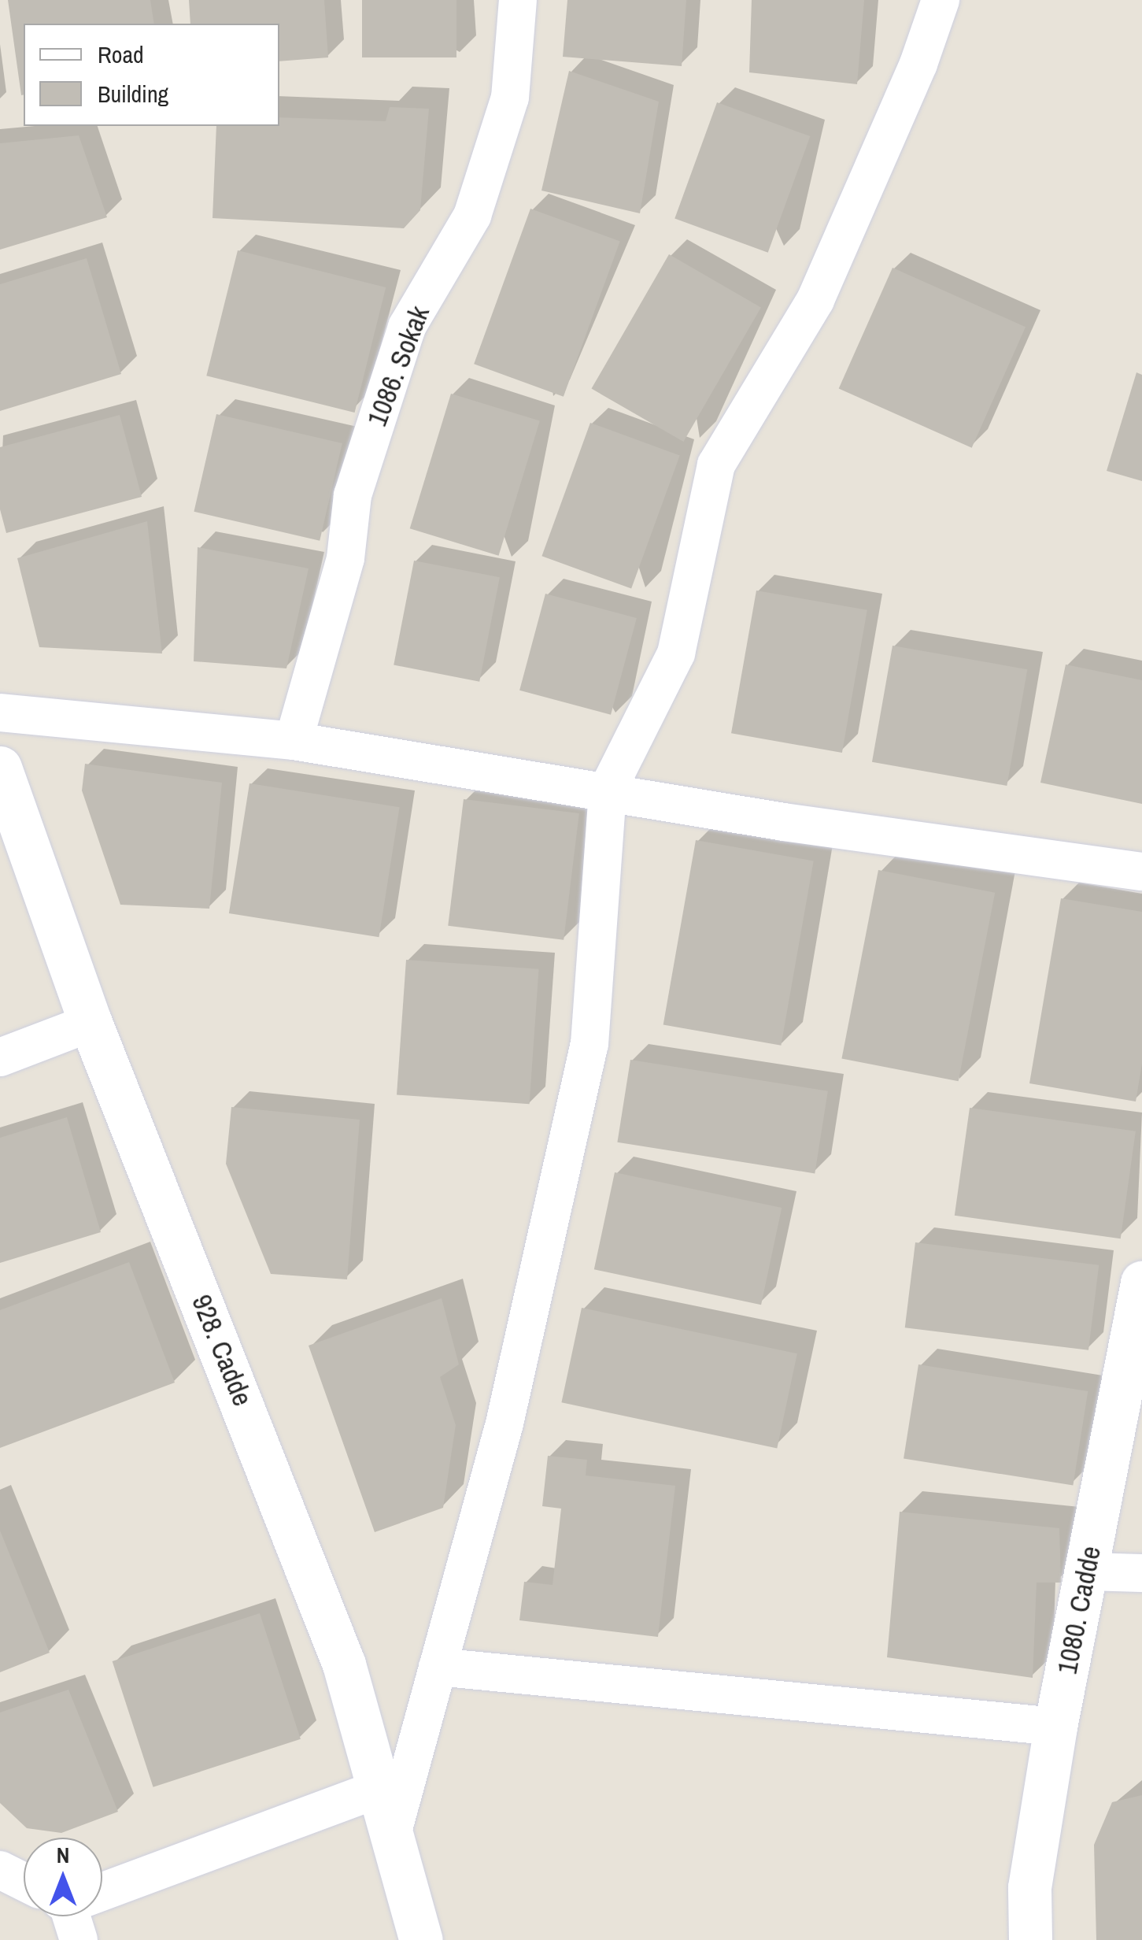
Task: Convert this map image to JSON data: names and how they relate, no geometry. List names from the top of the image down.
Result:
{
  "streets": {
    "street": ["1086. Sokak", "928. Cadde", "1080. Cadde"]
  },
  "legend": ["Road", "Building"],
  "north": "top"
}
